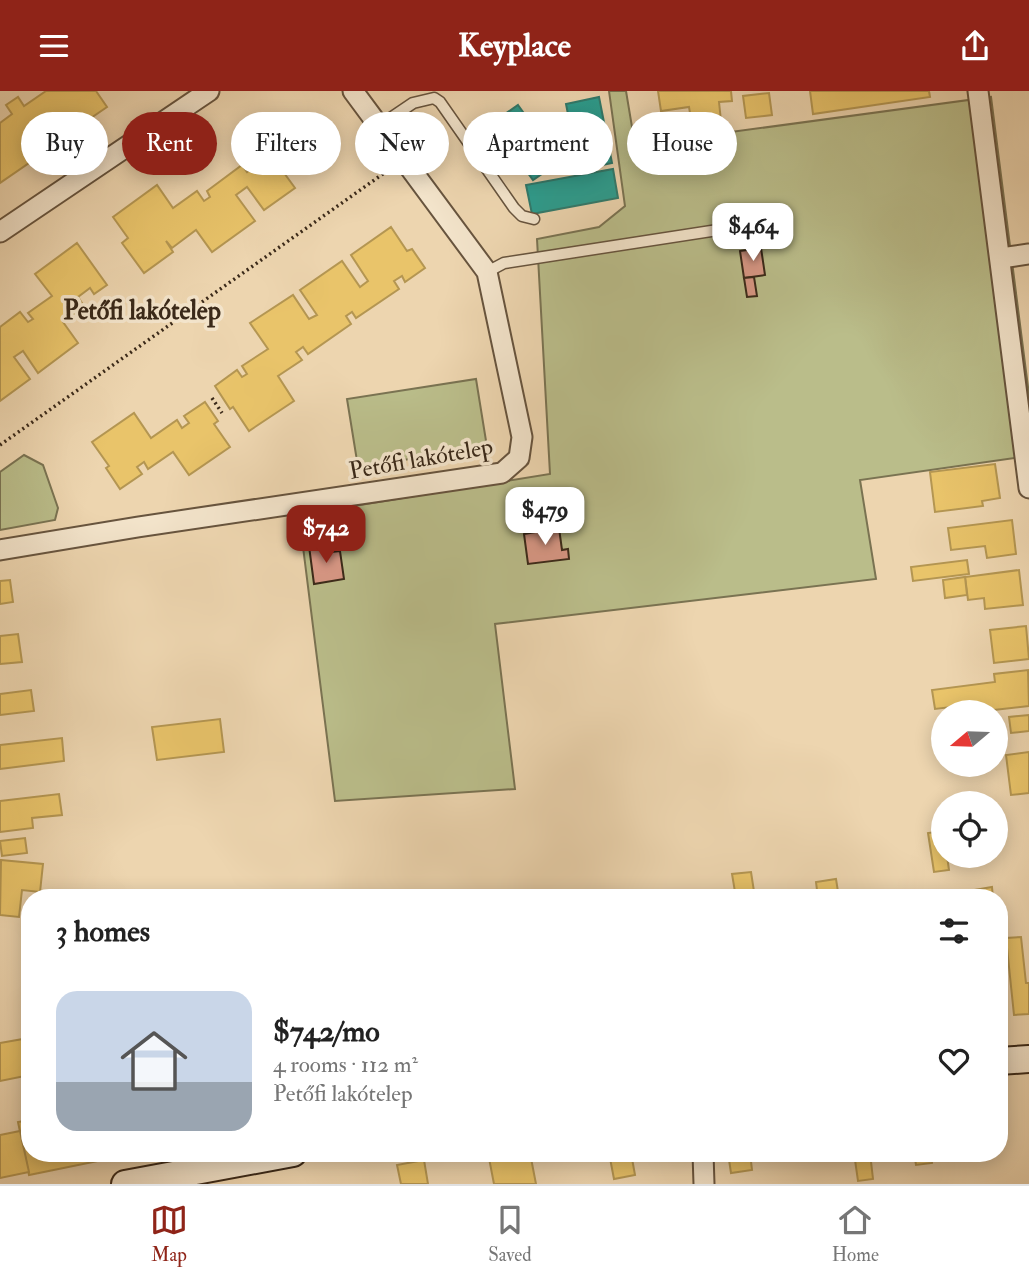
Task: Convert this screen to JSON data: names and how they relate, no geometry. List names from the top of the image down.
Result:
{
  "streets": {
    "street": ["Petőfi lakótelep"]
  },
  "districts": ["Petőfi lakótelep"],
  "north": "left",
  "page": {
    "header": "Keyplace",
    "chip": [
      "Buy",
      "Rent",
      "Filters",
      "New",
      "Apartment",
      "House"
    ],
    "price": ["$464", "$479", "$742"],
    "heading": "3 homes",
    "list": [
      {
        "name": "$742/mo",
        "note": "4 rooms · 112 m² · Petőfi lakótelep"
      }
    ],
    "tabs": ["Map", "Saved", "Home"]
  }
}
